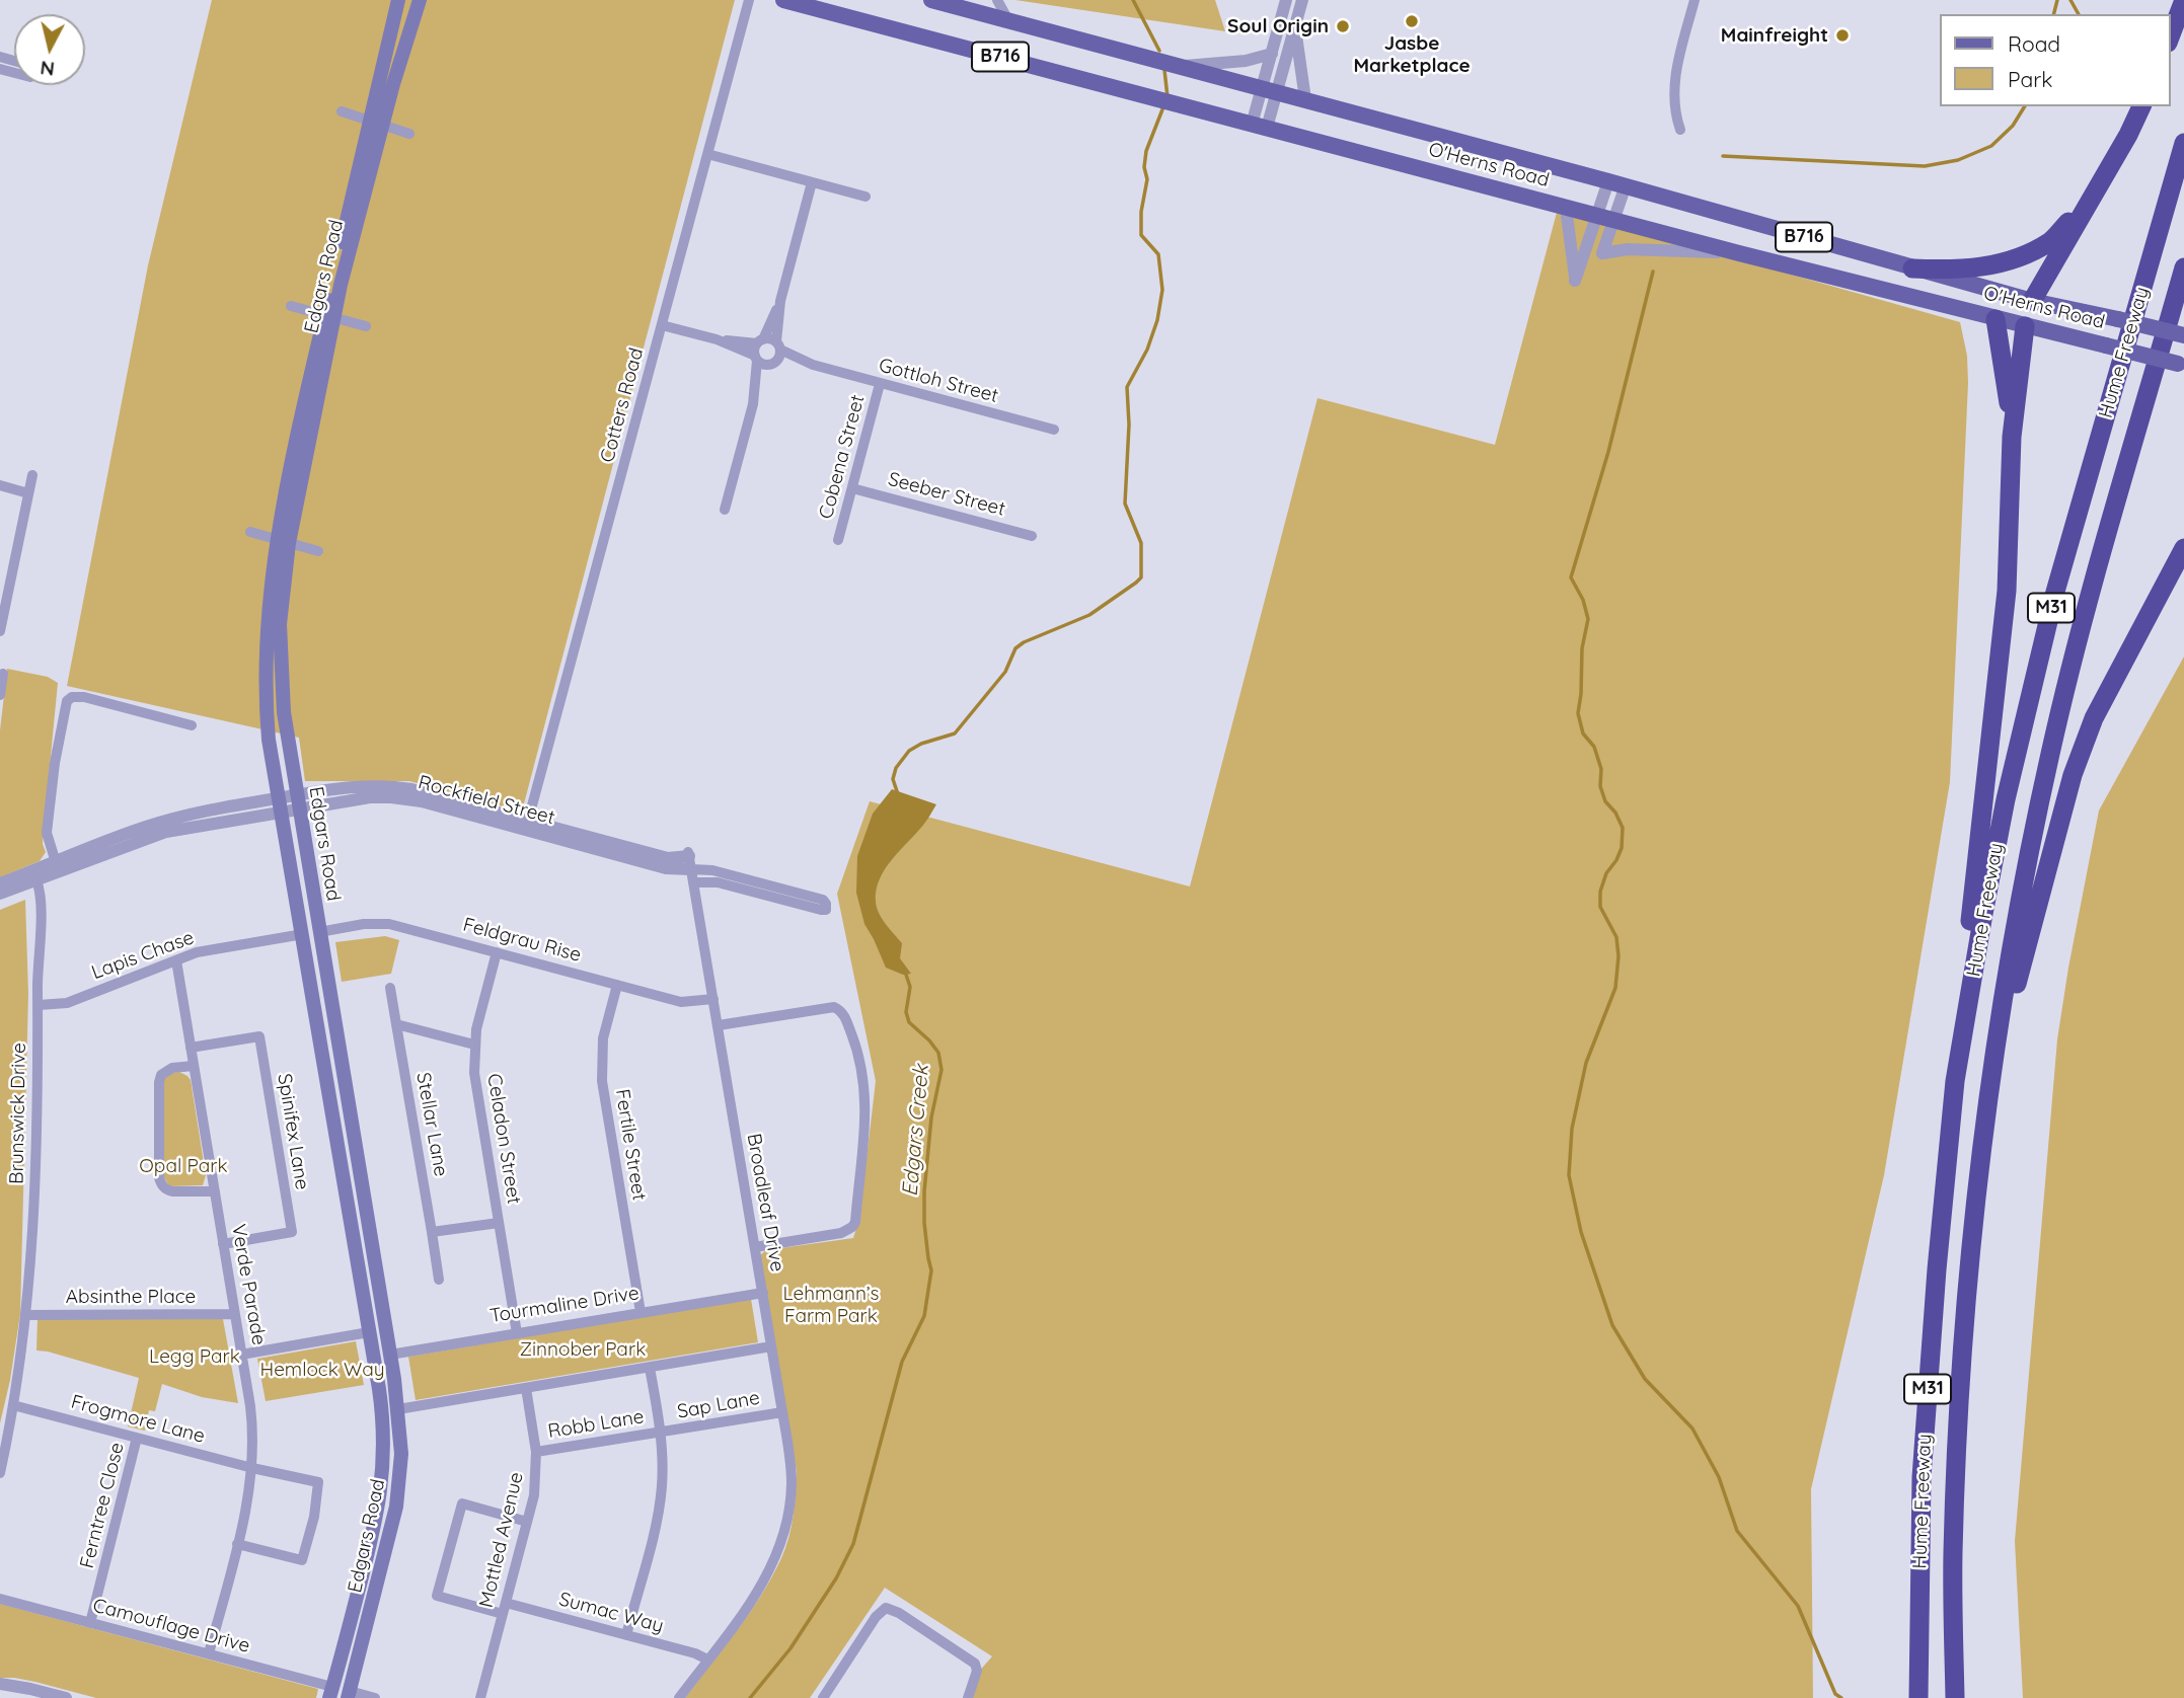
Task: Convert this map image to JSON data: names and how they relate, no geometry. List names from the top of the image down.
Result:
{
  "streets": {
    "highway": ["Hume Freeway", "M31"],
    "main road": ["B716", "O'Herns Road", "Edgars Road"],
    "street": [
      "Gottloh Street",
      "Cotters Road",
      "Cobena Street",
      "Seeber Street",
      "Rockfield Street",
      "Feldgrau Rise",
      "Lapis Chase",
      "Brunswick Drive",
      "Stellar Lane",
      "Spinifex Lane",
      "Celadon Street",
      "Fertile Street",
      "Broadleaf Drive",
      "Verde Parade",
      "Absinthe Place",
      "Tourmaline Drive",
      "Sap Lane",
      "Frogmore Lane",
      "Robb Lane",
      "Ferntree Close",
      "Mottled Avenue",
      "Sumac Way",
      "Camouflage Drive"
    ]
  },
  "crossings": [
    ["Edgars Road", "Rockfield Street"],
    ["Edgars Road", "Feldgrau Rise"],
    ["Edgars Road", "Lapis Chase"],
    ["Edgars Road", "Tourmaline Drive"],
    ["Edgars Road", "Camouflage Drive"],
    ["Gottloh Street", "Cobena Street"],
    ["Cotters Road", "Rockfield Street"],
    ["Cobena Street", "Seeber Street"],
    ["Rockfield Street", "Brunswick Drive"],
    ["Rockfield Street", "Broadleaf Drive"],
    ["Feldgrau Rise", "Celadon Street"],
    ["Feldgrau Rise", "Fertile Street"],
    ["Feldgrau Rise", "Broadleaf Drive"],
    ["Lapis Chase", "Brunswick Drive"],
    ["Lapis Chase", "Verde Parade"],
    ["Brunswick Drive", "Absinthe Place"],
    ["Brunswick Drive", "Frogmore Lane"],
    ["Spinifex Lane", "Verde Parade"],
    ["Celadon Street", "Tourmaline Drive"],
    ["Fertile Street", "Tourmaline Drive"],
    ["Broadleaf Drive", "Tourmaline Drive"],
    ["Broadleaf Drive", "Sap Lane"],
    ["Broadleaf Drive", "Sumac Way"],
    ["Verde Parade", "Absinthe Place"],
    ["Verde Parade", "Frogmore Lane"],
    ["Verde Parade", "Camouflage Drive"],
    ["Sap Lane", "Robb Lane"],
    ["Frogmore Lane", "Ferntree Close"],
    ["Robb Lane", "Mottled Avenue"],
    ["Ferntree Close", "Camouflage Drive"],
    ["Mottled Avenue", "Sumac Way"]
  ],
  "water": ["Edgars Creek"],
  "parks": [
    "Opal Park",
    "Lehmann’s Farm Park",
    "Zinnober Park",
    "Legg Park",
    "Hemlock Way"
  ],
  "places": ["Jasbe Marketplace", "Soul Origin", "Mainfreight"],
  "legend": ["Road", "Park"],
  "north": "bottom"
}
